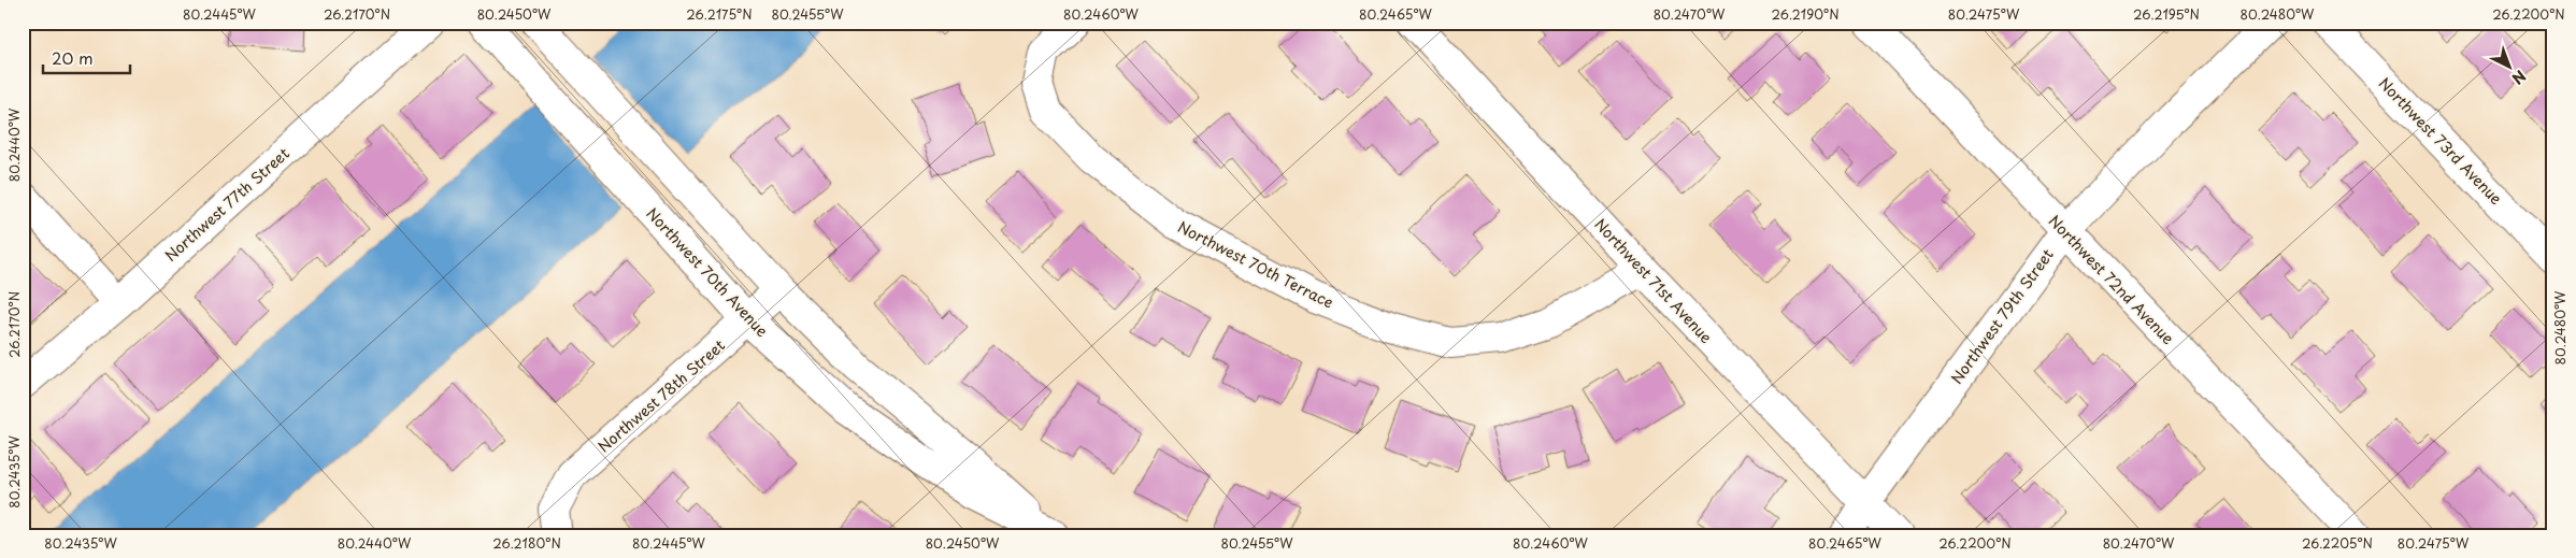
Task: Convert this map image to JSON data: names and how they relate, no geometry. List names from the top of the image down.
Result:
{
  "streets": {
    "street": [
      "Northwest 73rd Avenue",
      "Northwest 77th Street",
      "Northwest 70th Terrace",
      "Northwest 70th Avenue",
      "Northwest 72nd Avenue",
      "Northwest 71st Avenue",
      "Northwest 79th Street",
      "Northwest 78th Street"
    ]
  },
  "crossings": [
    ["Northwest 70th Terrace", "Northwest 71st Avenue"],
    ["Northwest 70th Avenue", "Northwest 78th Street"],
    ["Northwest 72nd Avenue", "Northwest 79th Street"],
    ["Northwest 71st Avenue", "Northwest 79th Street"]
  ],
  "scale_bar": "20 m",
  "north": "bottom right",
  "coordinates": [
    "80.2445°W",
    "26.2170°N",
    "80.2450°W",
    "26.2175°N",
    "80.2455°W",
    "80.2460°W",
    "80.2465°W",
    "80.2470°W",
    "26.2190°N",
    "80.2475°W",
    "26.2195°N",
    "80.2480°W",
    "26.2200°N",
    "80.2440°W",
    "80.2435°W",
    "26.2180°N",
    "26.2205°N"
  ]
}
